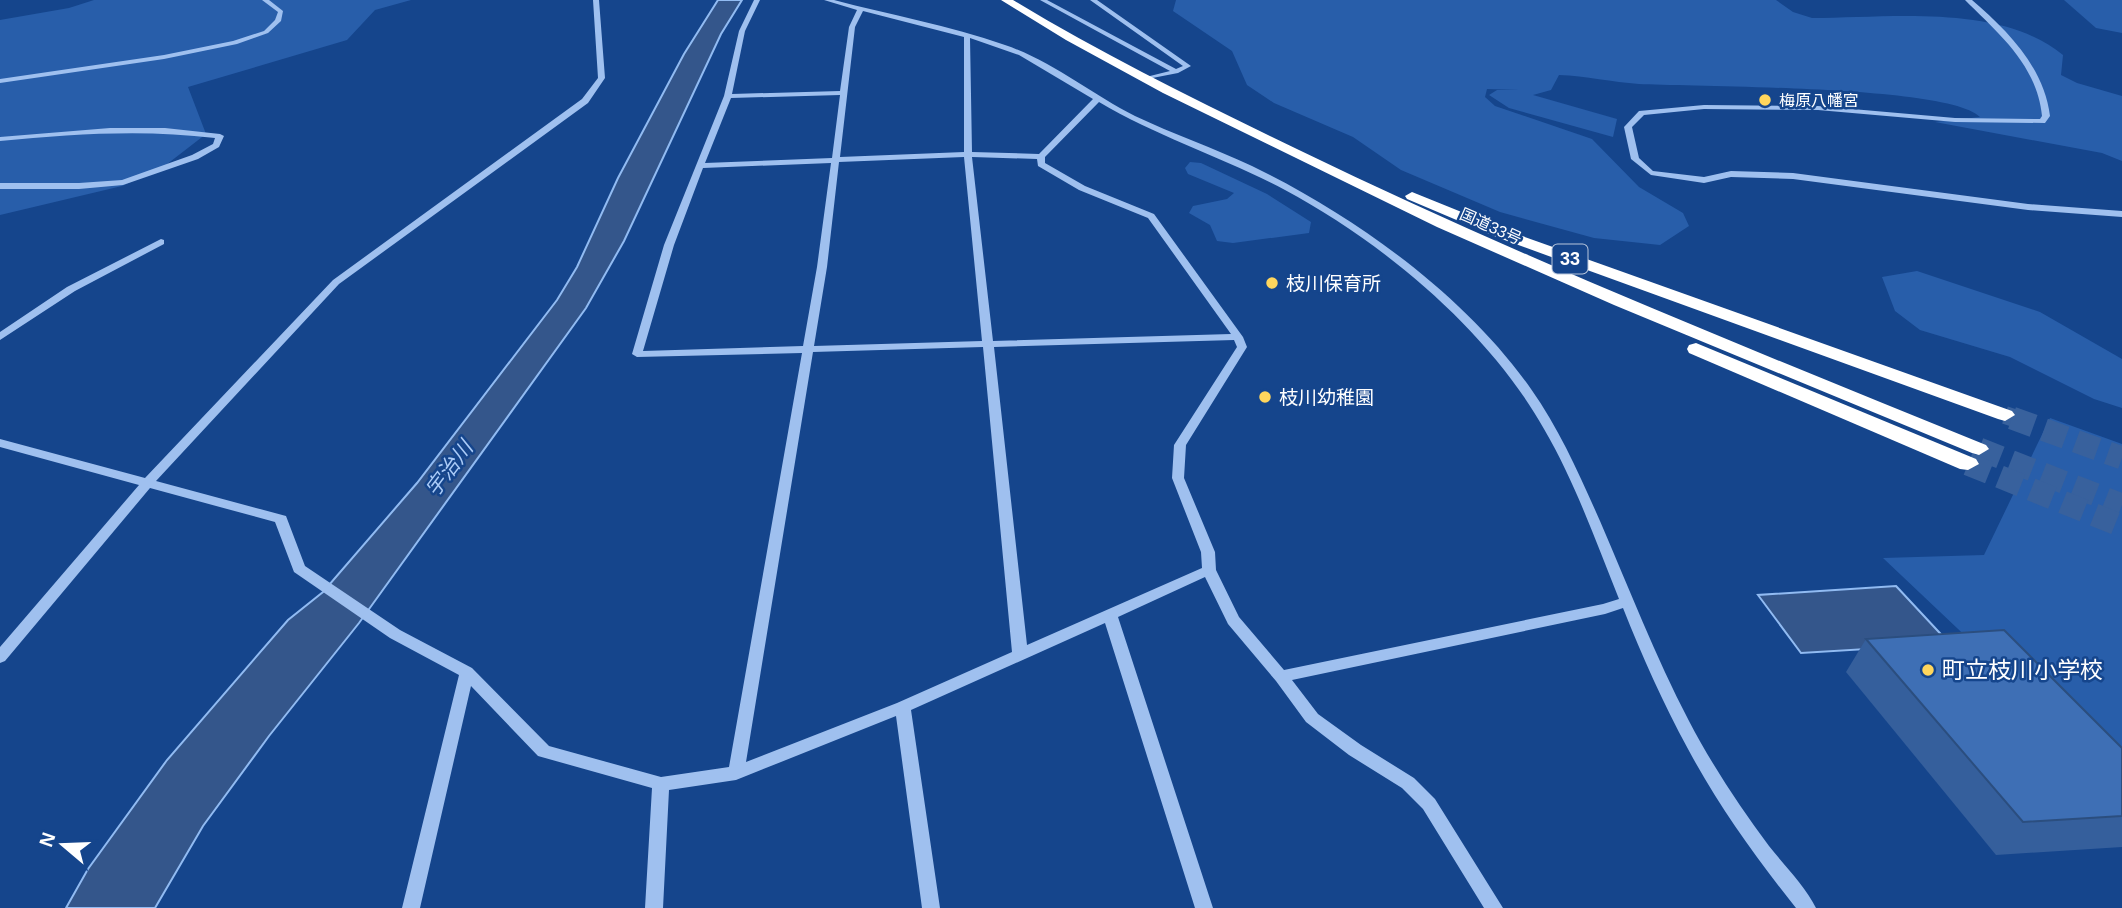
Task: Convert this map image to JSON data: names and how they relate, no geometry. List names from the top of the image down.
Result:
{
  "streets": {
    "highway": ["国道33号", "33"]
  },
  "crossings": [
    ["国道33号", "33"]
  ],
  "water": ["宇治川"],
  "places": [
    "梅原八幡宮",
    "枝川保育所",
    "枝川幼稚園",
    "町立枝川小学校"
  ],
  "north": "left"
}
